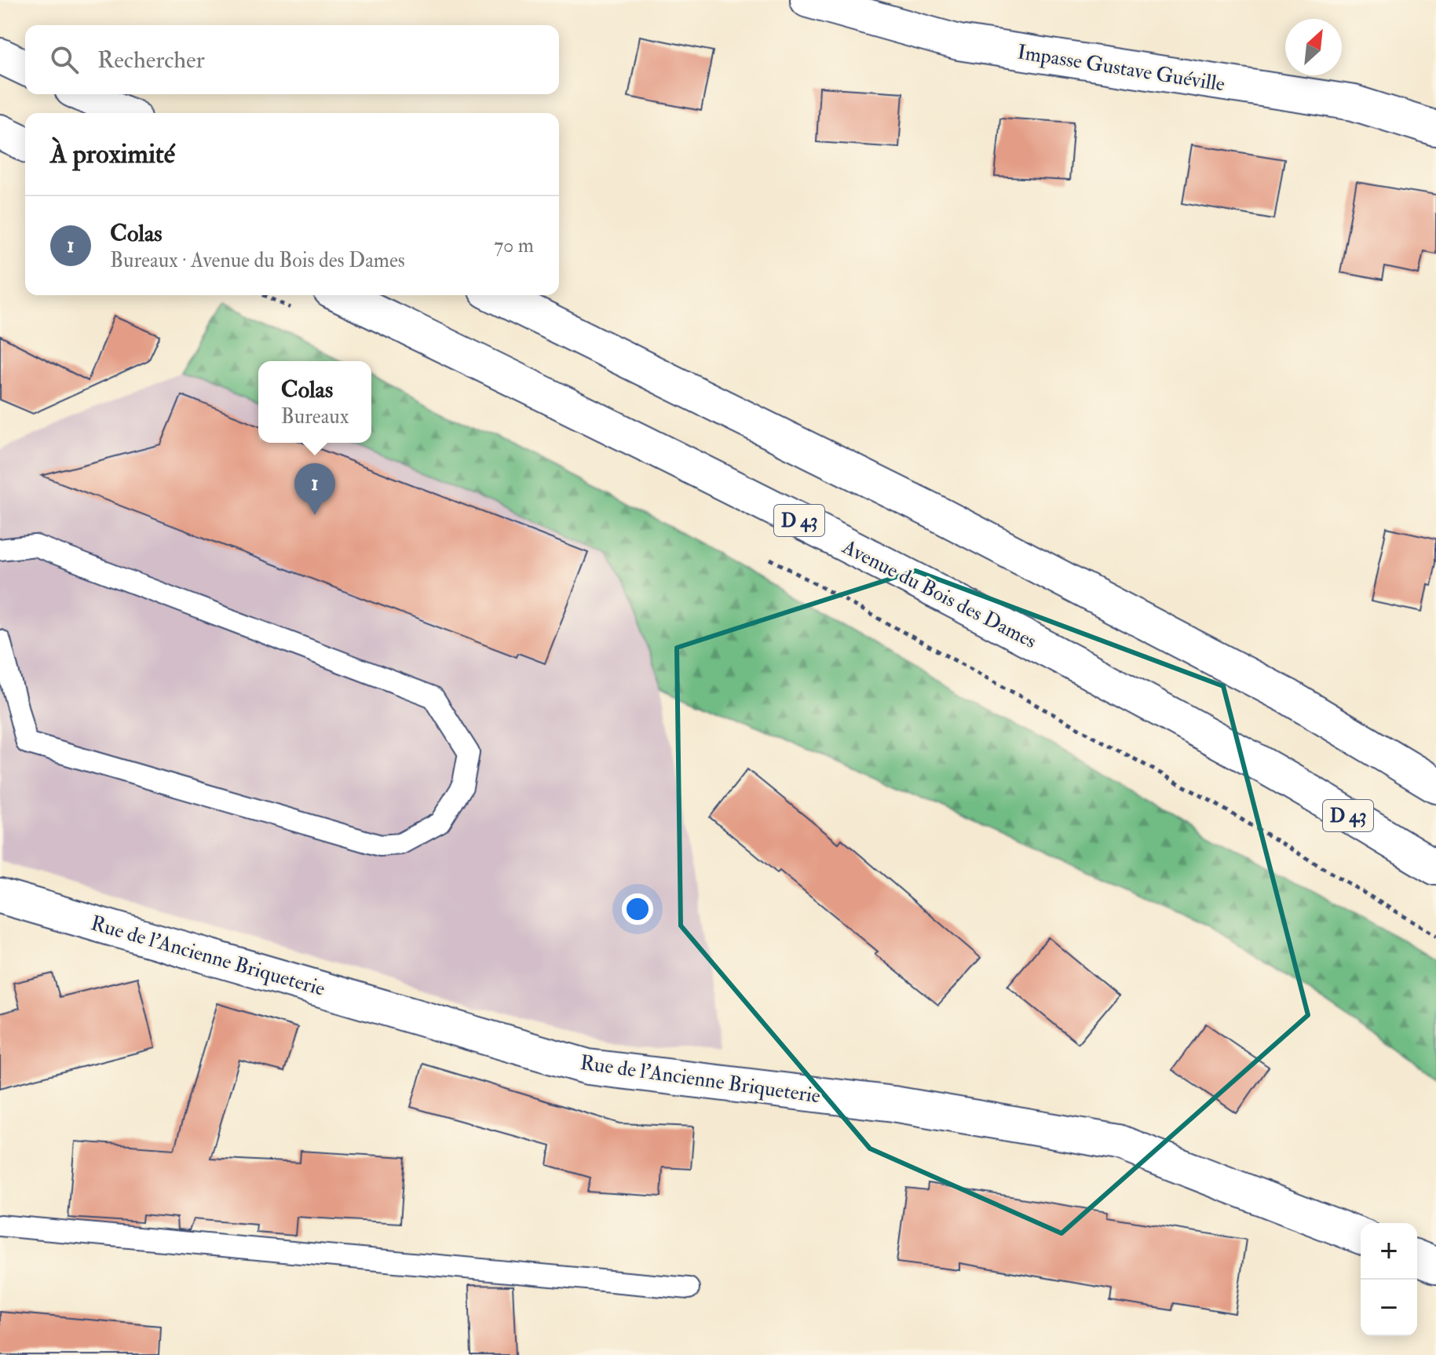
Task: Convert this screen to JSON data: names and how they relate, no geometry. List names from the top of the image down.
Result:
{
  "streets": {
    "main road": [
      "Impasse Gustave Guéville",
      "D 43",
      "Avenue du Bois des Dames",
      "Rue de l'Ancienne Briqueterie"
    ]
  },
  "north": "top right",
  "page": {
    "search": "Rechercher",
    "heading": "À proximité",
    "list": [
      {
        "mark": "1",
        "name": "Colas",
        "note": "Bureaux · Avenue du Bois des Dames",
        "value": "70 m"
      }
    ],
    "popup": ["Colas", "Bureaux"],
    "pins": "1",
    "map_buttons": ["+", "−"]
  }
}
